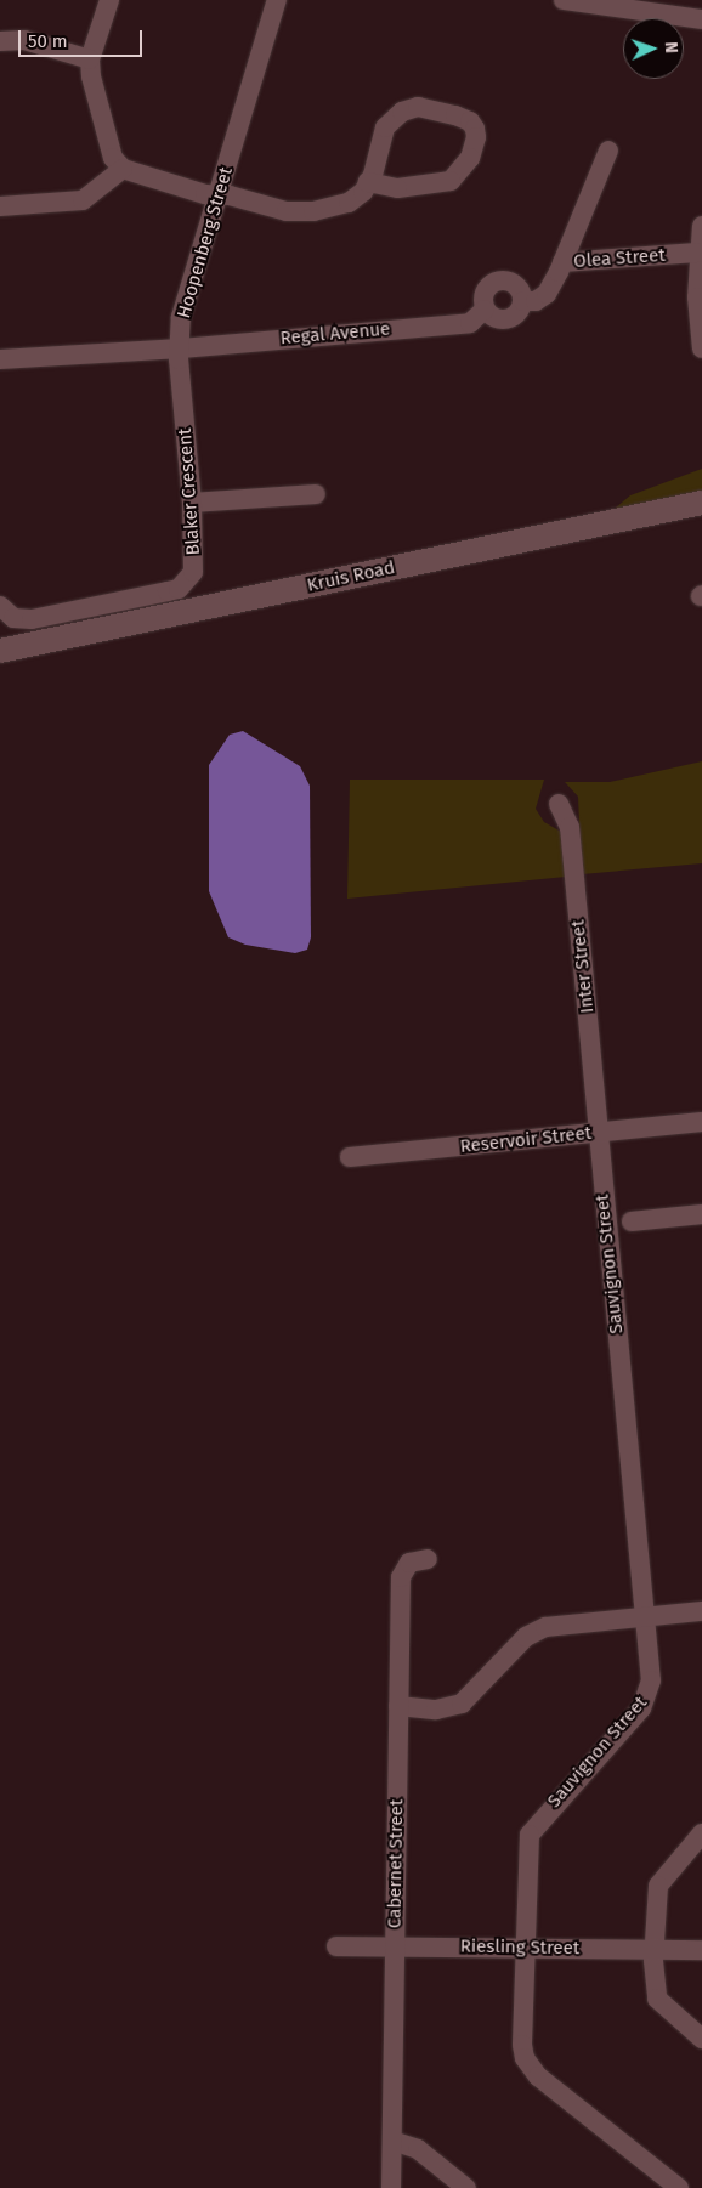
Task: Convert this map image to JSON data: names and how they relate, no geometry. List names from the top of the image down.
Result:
{
  "streets": {
    "street": [
      "Hoopenberg Street",
      "Olea Street",
      "Regal Avenue",
      "Blaker Crescent",
      "Kruis Road",
      "Inter Street",
      "Reservoir Street",
      "Sauvignon Street",
      "Cabernet Street",
      "Riesling Street"
    ]
  },
  "crossings": [
    ["Hoopenberg Street", "Regal Avenue"],
    ["Hoopenberg Street", "Blaker Crescent"],
    ["Olea Street", "Regal Avenue"],
    ["Regal Avenue", "Blaker Crescent"],
    ["Inter Street", "Reservoir Street"],
    ["Inter Street", "Sauvignon Street"],
    ["Reservoir Street", "Sauvignon Street"],
    ["Sauvignon Street", "Riesling Street"],
    ["Cabernet Street", "Riesling Street"]
  ],
  "scale_bar": "50 m",
  "north": "right"
}
